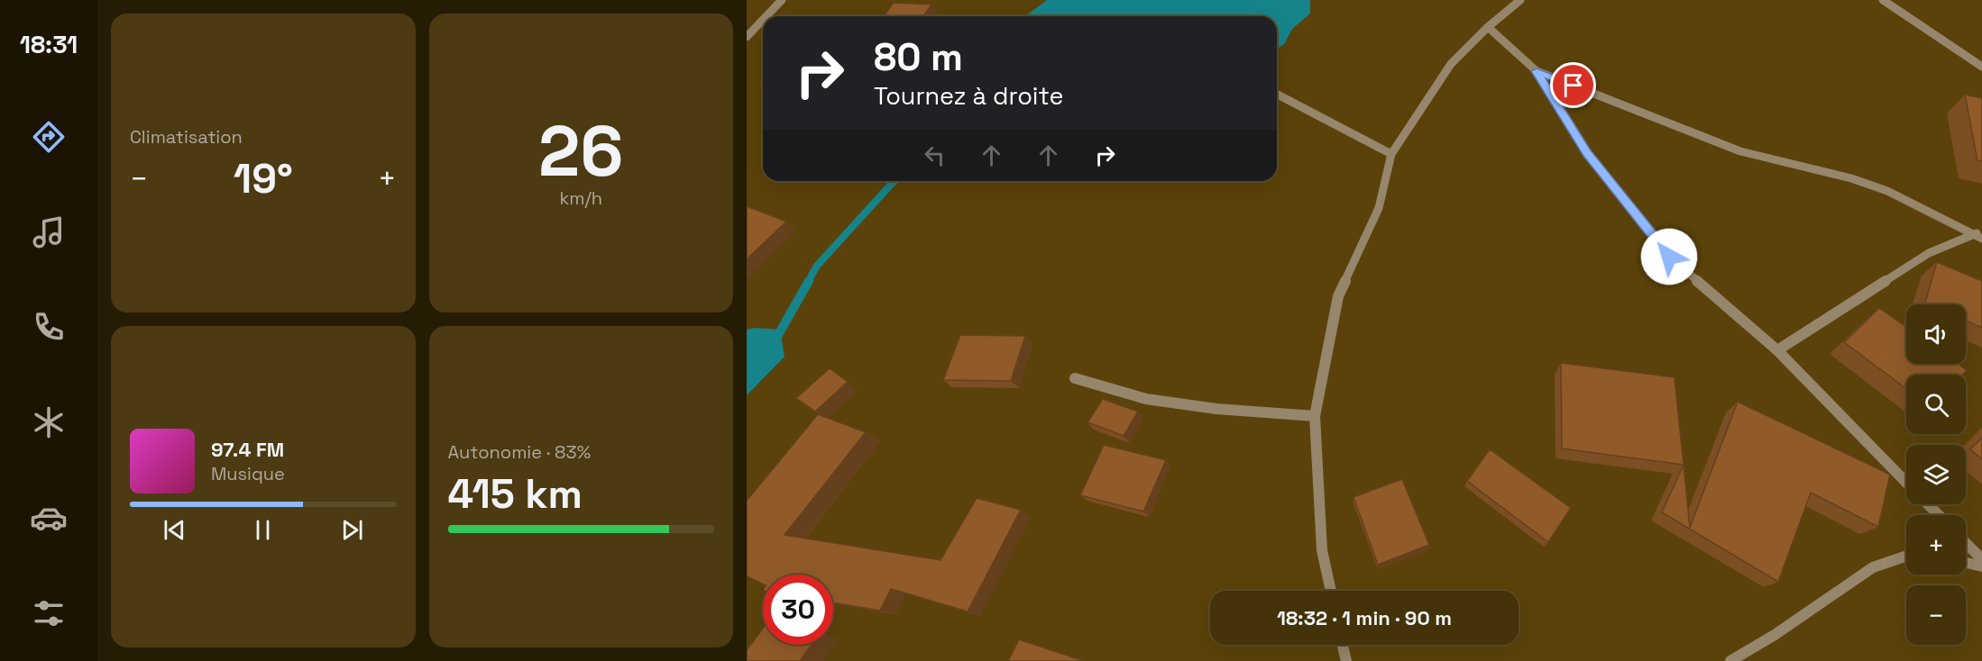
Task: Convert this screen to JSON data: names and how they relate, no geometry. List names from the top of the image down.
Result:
{
  "page": {
    "tabs": "18:31",
    "tile": [
      "Climatisation",
      ["26", "km/h"],
      ["Autonomie · 83%", "415 km"]
    ],
    "turn": ["80 m", "Tournez à droite"],
    "heat": ["−", "19°", "+"],
    "map_buttons": ["+", "−"],
    "song": ["97.4 FM", "Musique"],
    "limit": "30",
    "trip": "18:32 · 1 min · 90 m"
  }
}
